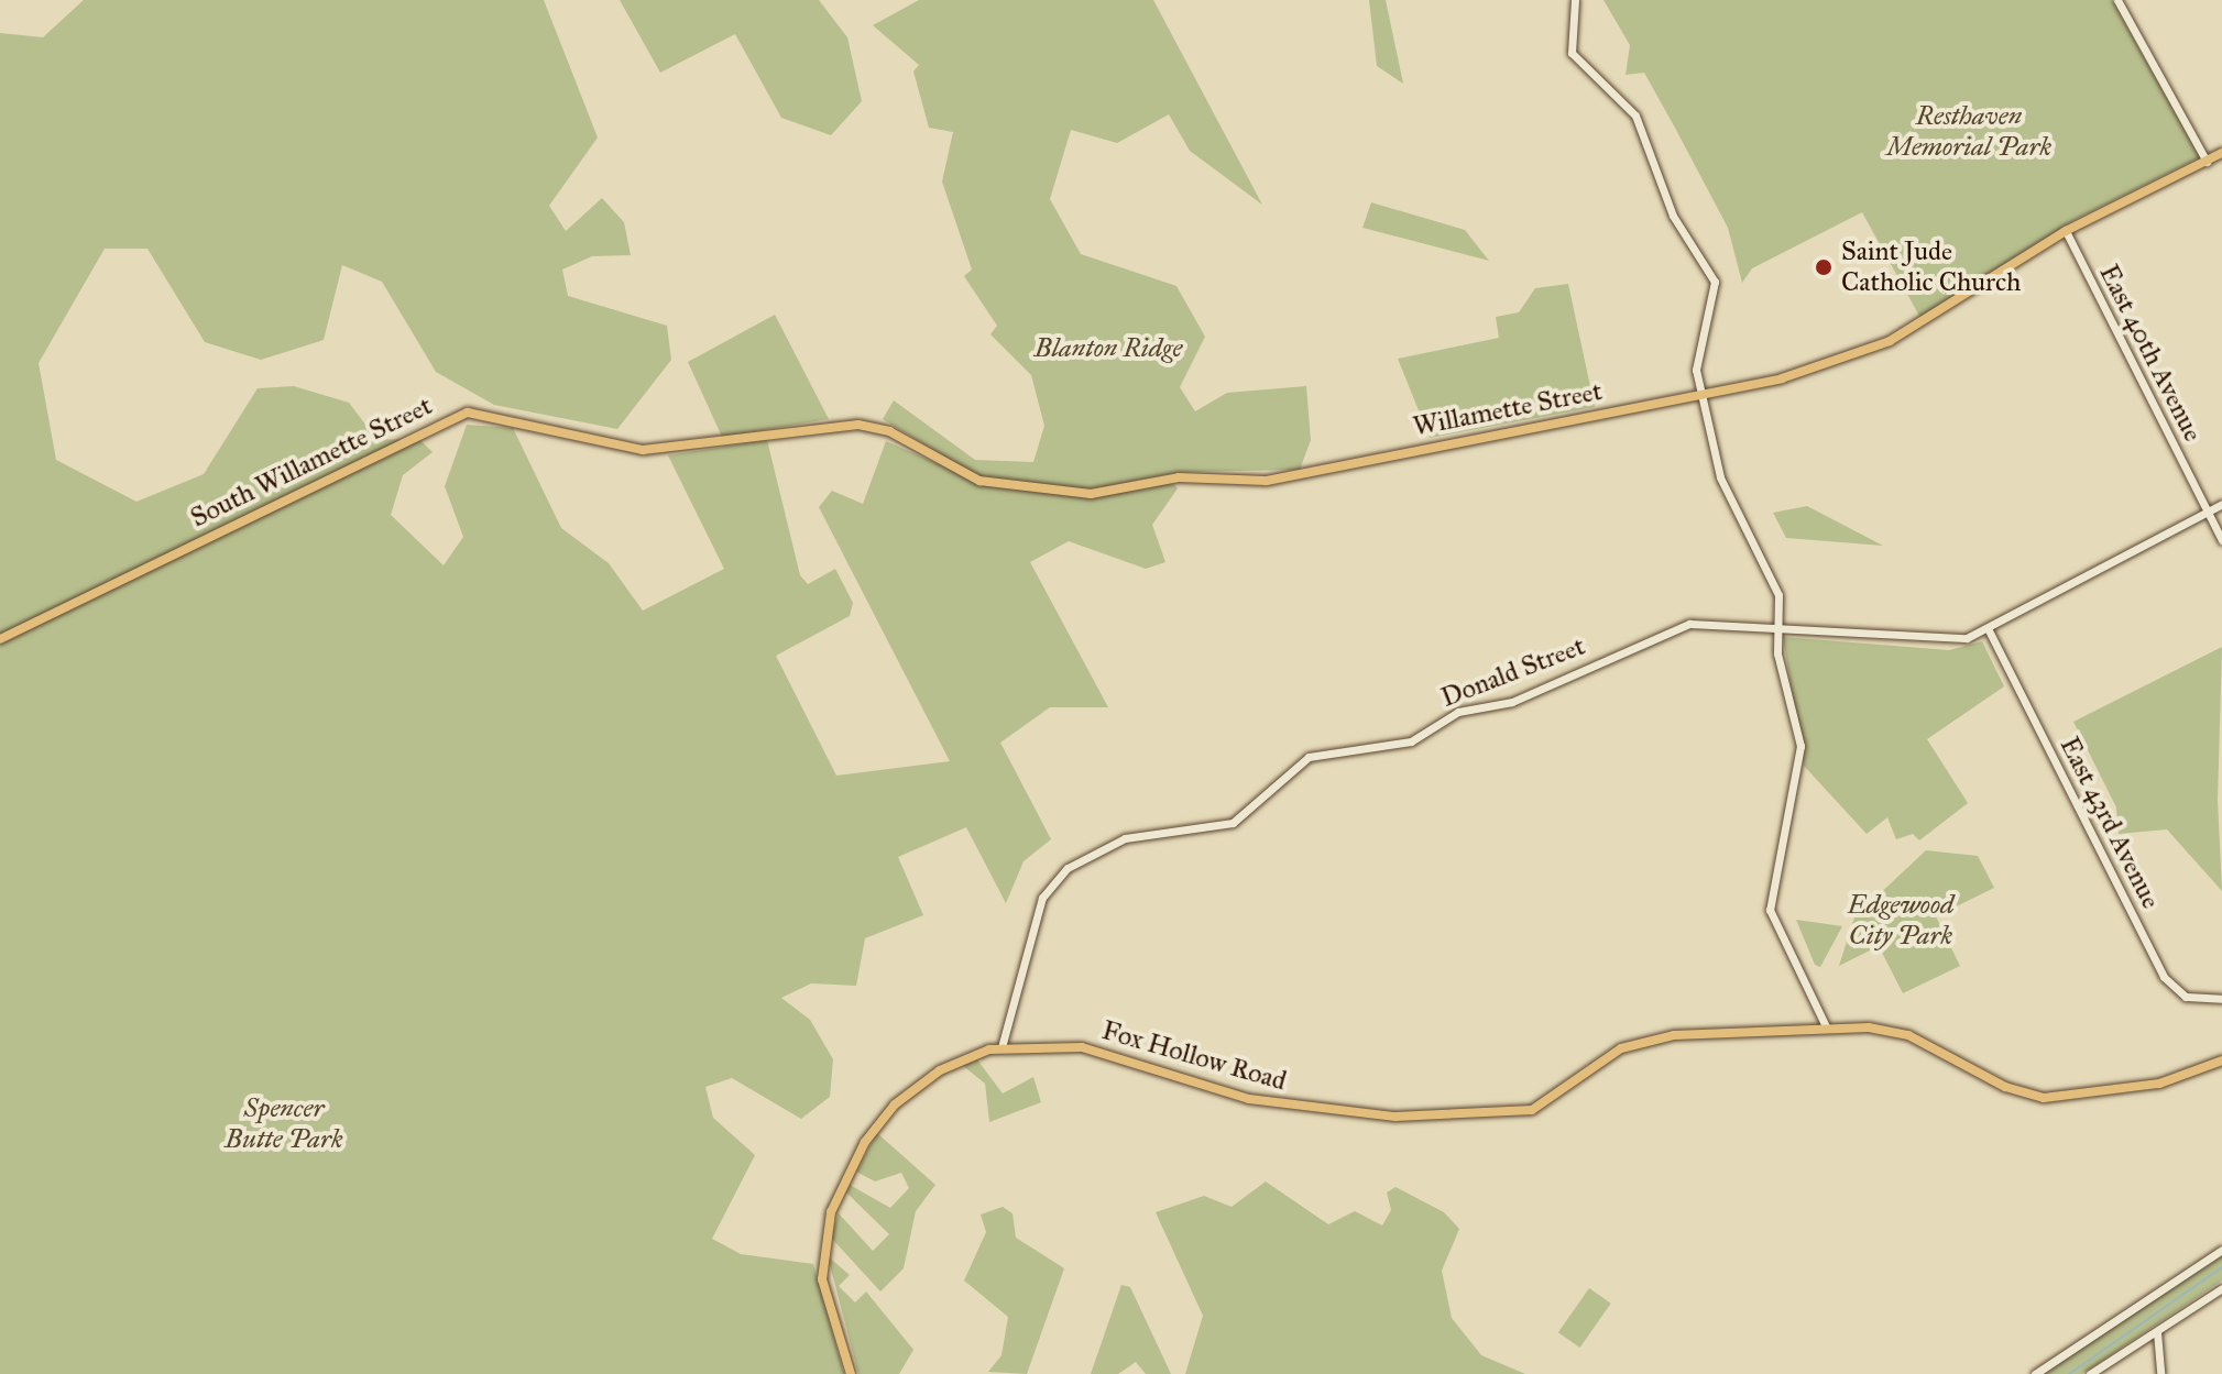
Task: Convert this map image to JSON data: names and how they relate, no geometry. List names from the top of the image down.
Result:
{
  "streets": {
    "main road": ["Willamette Street", "South Willamette Street", "Fox Hollow Road"],
    "street": ["East 40th Avenue", "Donald Street", "East 43rd Avenue"]
  },
  "crossings": [
    ["East 40th Avenue", "Willamette Street"],
    ["East 40th Avenue", "Donald Street"],
    ["Willamette Street", "South Willamette Street"],
    ["Donald Street", "East 43rd Avenue"],
    ["Donald Street", "Fox Hollow Road"]
  ],
  "parks": [
    "Resthaven Memorial Park",
    "Blanton Ridge",
    "Edgewood City Park",
    "Spencer Butte Park"
  ],
  "places": ["Saint Jude Catholic Church"]
}
